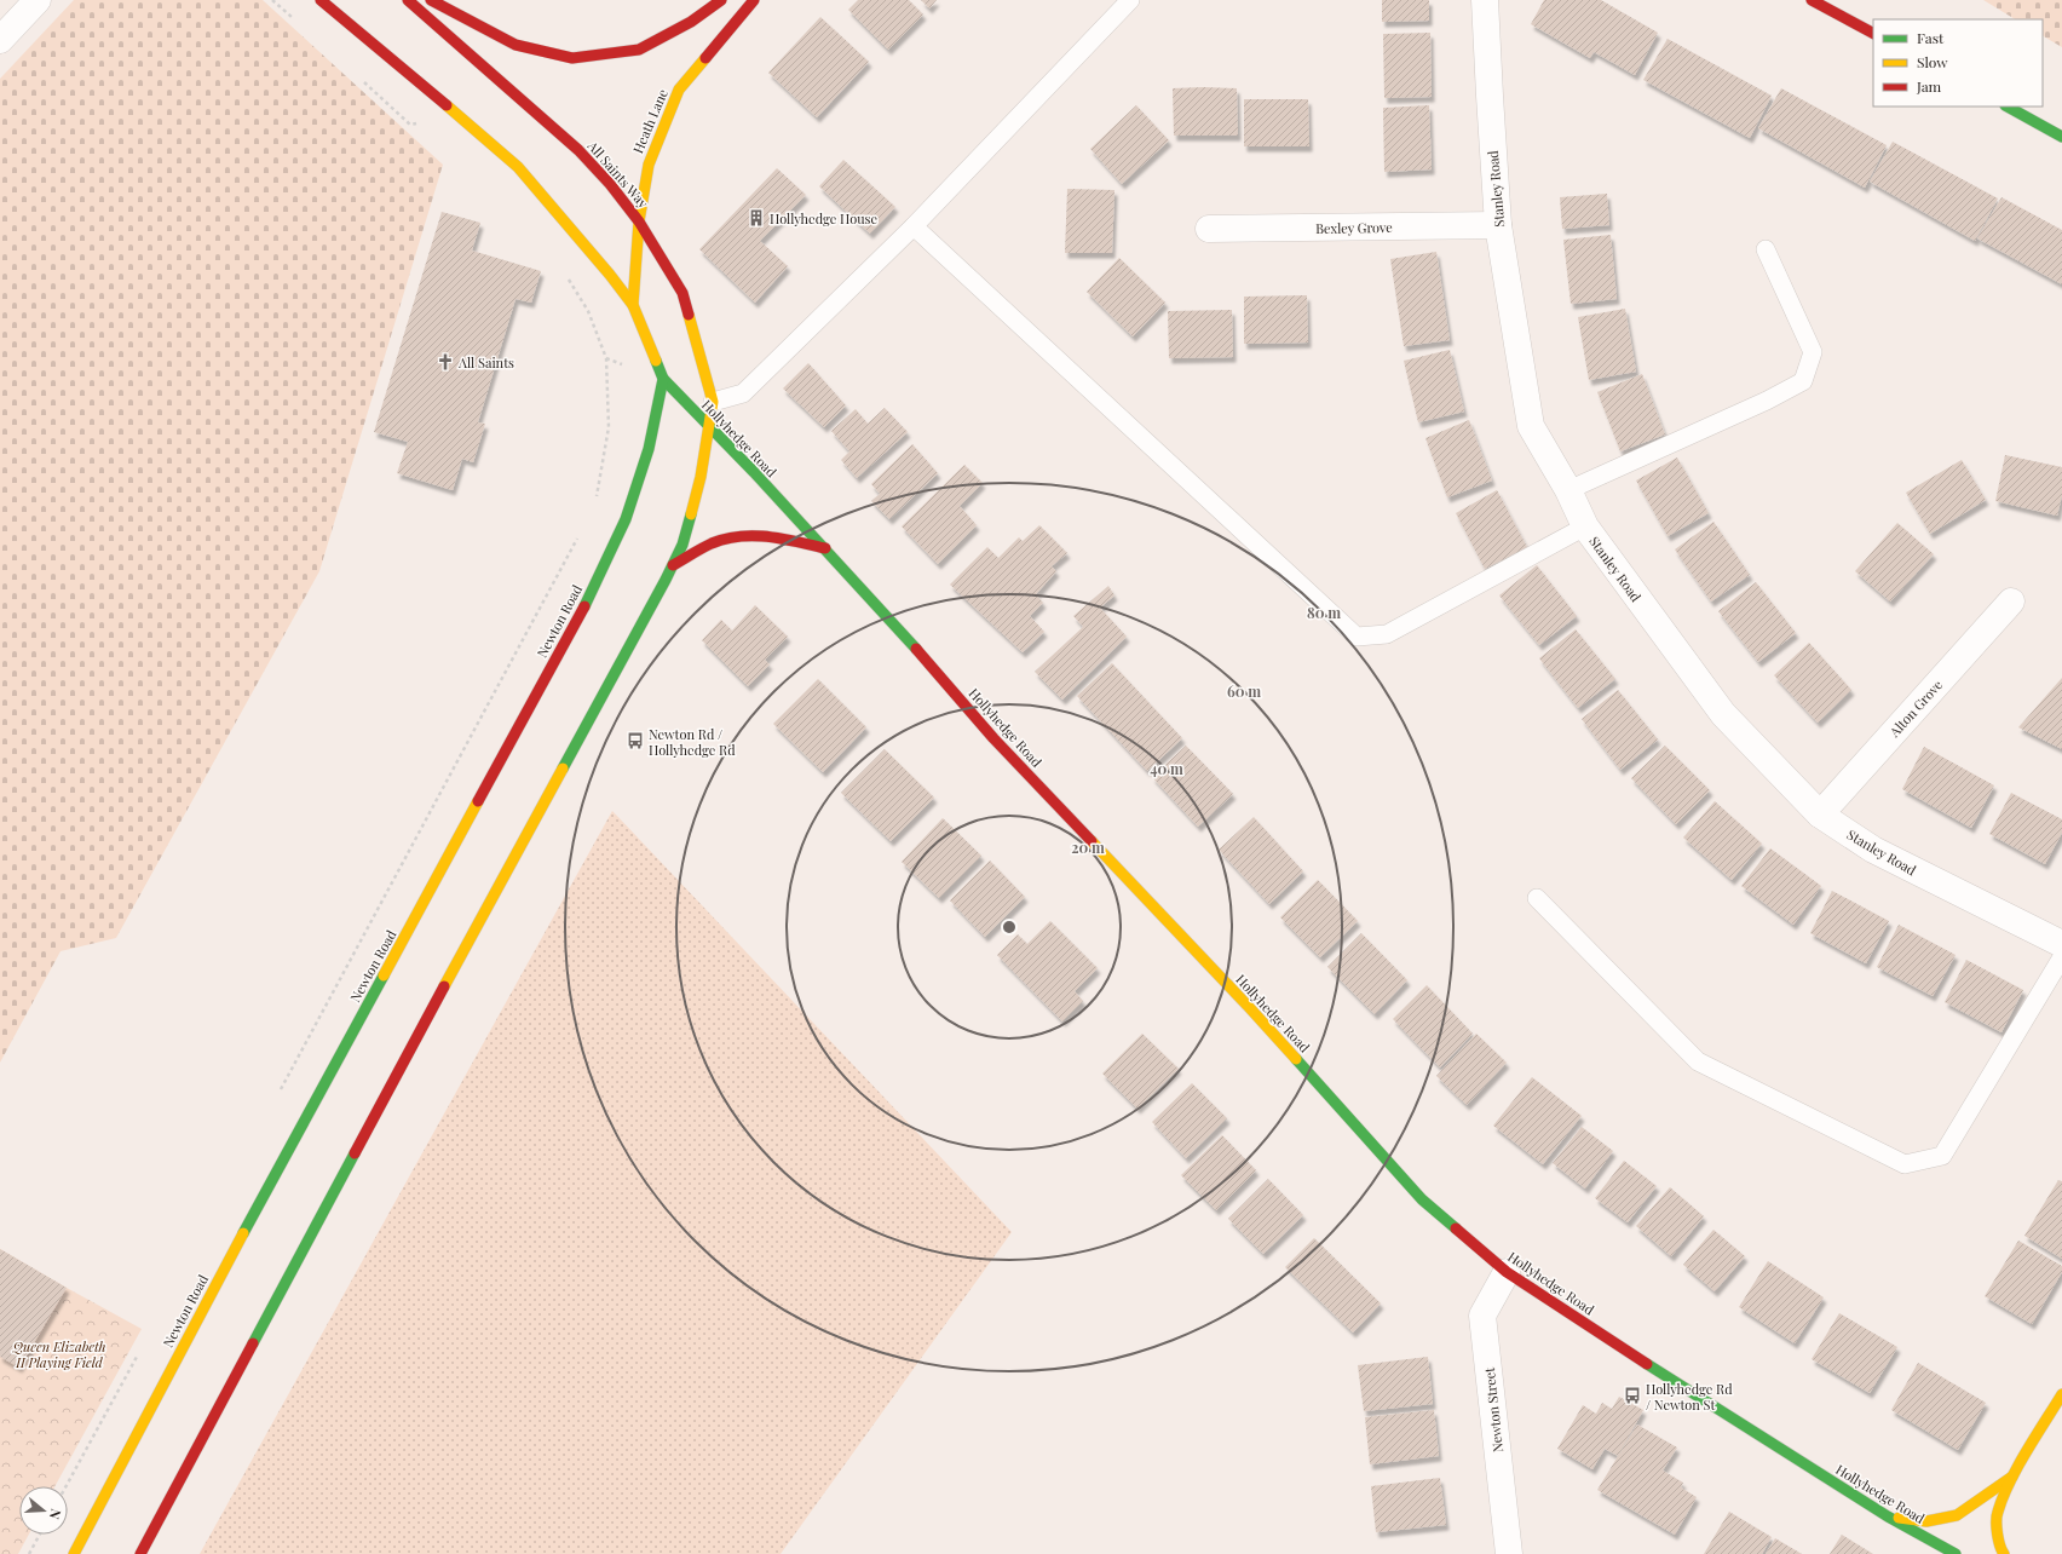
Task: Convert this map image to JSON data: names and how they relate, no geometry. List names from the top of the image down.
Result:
{
  "streets": {
    "main road": [
      "Heath Lane",
      "All Saints Way",
      "Hollyhedge Road",
      "Newton Road"
    ],
    "street": [
      "Stanley Road",
      "Bexley Grove",
      "Alton Grove",
      "Newton Street"
    ]
  },
  "crossings": [
    ["Heath Lane", "All Saints Way"],
    ["All Saints Way", "Hollyhedge Road"],
    ["Stanley Road", "Bexley Grove"],
    ["Stanley Road", "Alton Grove"],
    ["Hollyhedge Road", "Newton Road"],
    ["Hollyhedge Road", "Newton Street"]
  ],
  "parks": ["Queen Elizabeth II Playing Field"],
  "places": {
    "building": ["Hollyhedge House"],
    "church": ["All Saints"],
    "bus stop": ["Newton Rd / Hollyhedge Rd", "Hollyhedge Rd / Newton St"]
  },
  "legend": ["Fast", "Slow", "Jam"],
  "north": "right",
  "rings": [
    "80 m",
    "60 m",
    "40 m",
    "20 m"
  ]
}
